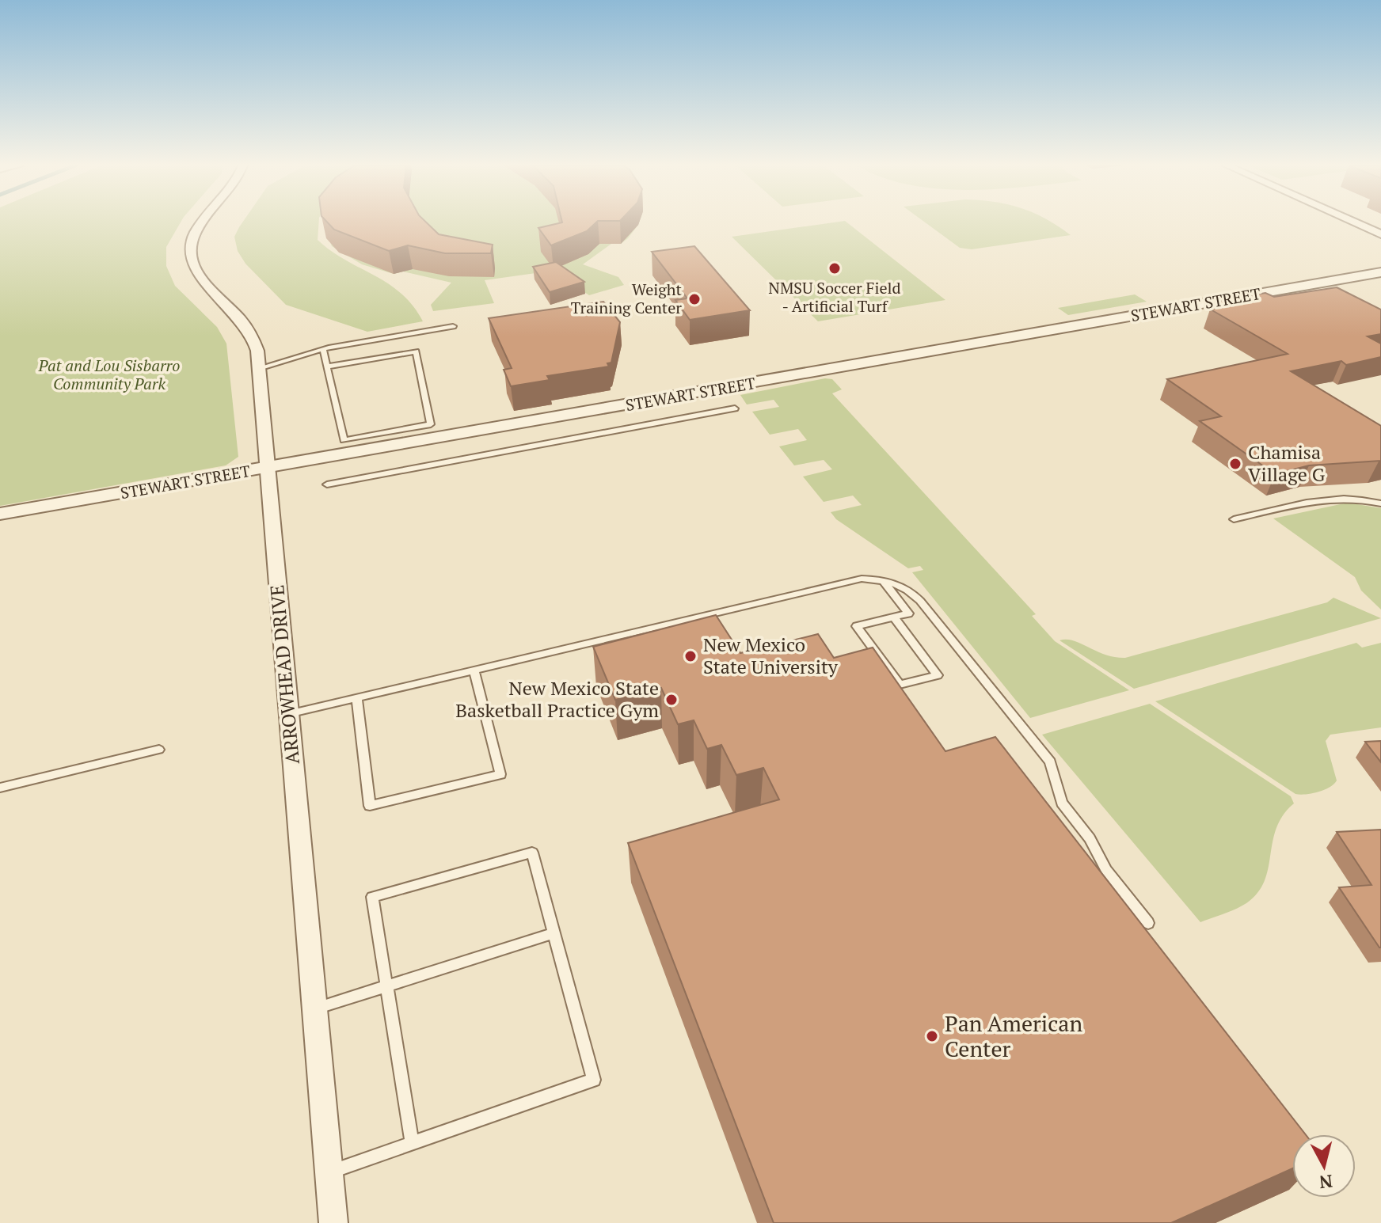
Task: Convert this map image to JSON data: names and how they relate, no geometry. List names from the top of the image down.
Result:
{
  "streets": {
    "street": ["STEWART STREET", "ARROWHEAD DRIVE"]
  },
  "crossings": [
    ["STEWART STREET", "ARROWHEAD DRIVE"]
  ],
  "parks": ["Pat and Lou Sisbarro Community Park"],
  "places": [
    "NMSU Soccer Field - Artificial Turf",
    "Weight Training Center",
    "Chamisa Village G",
    "New Mexico State University",
    "New Mexico State Basketball Practice Gym",
    "Pan American Center"
  ],
  "north": "bottom"
}
